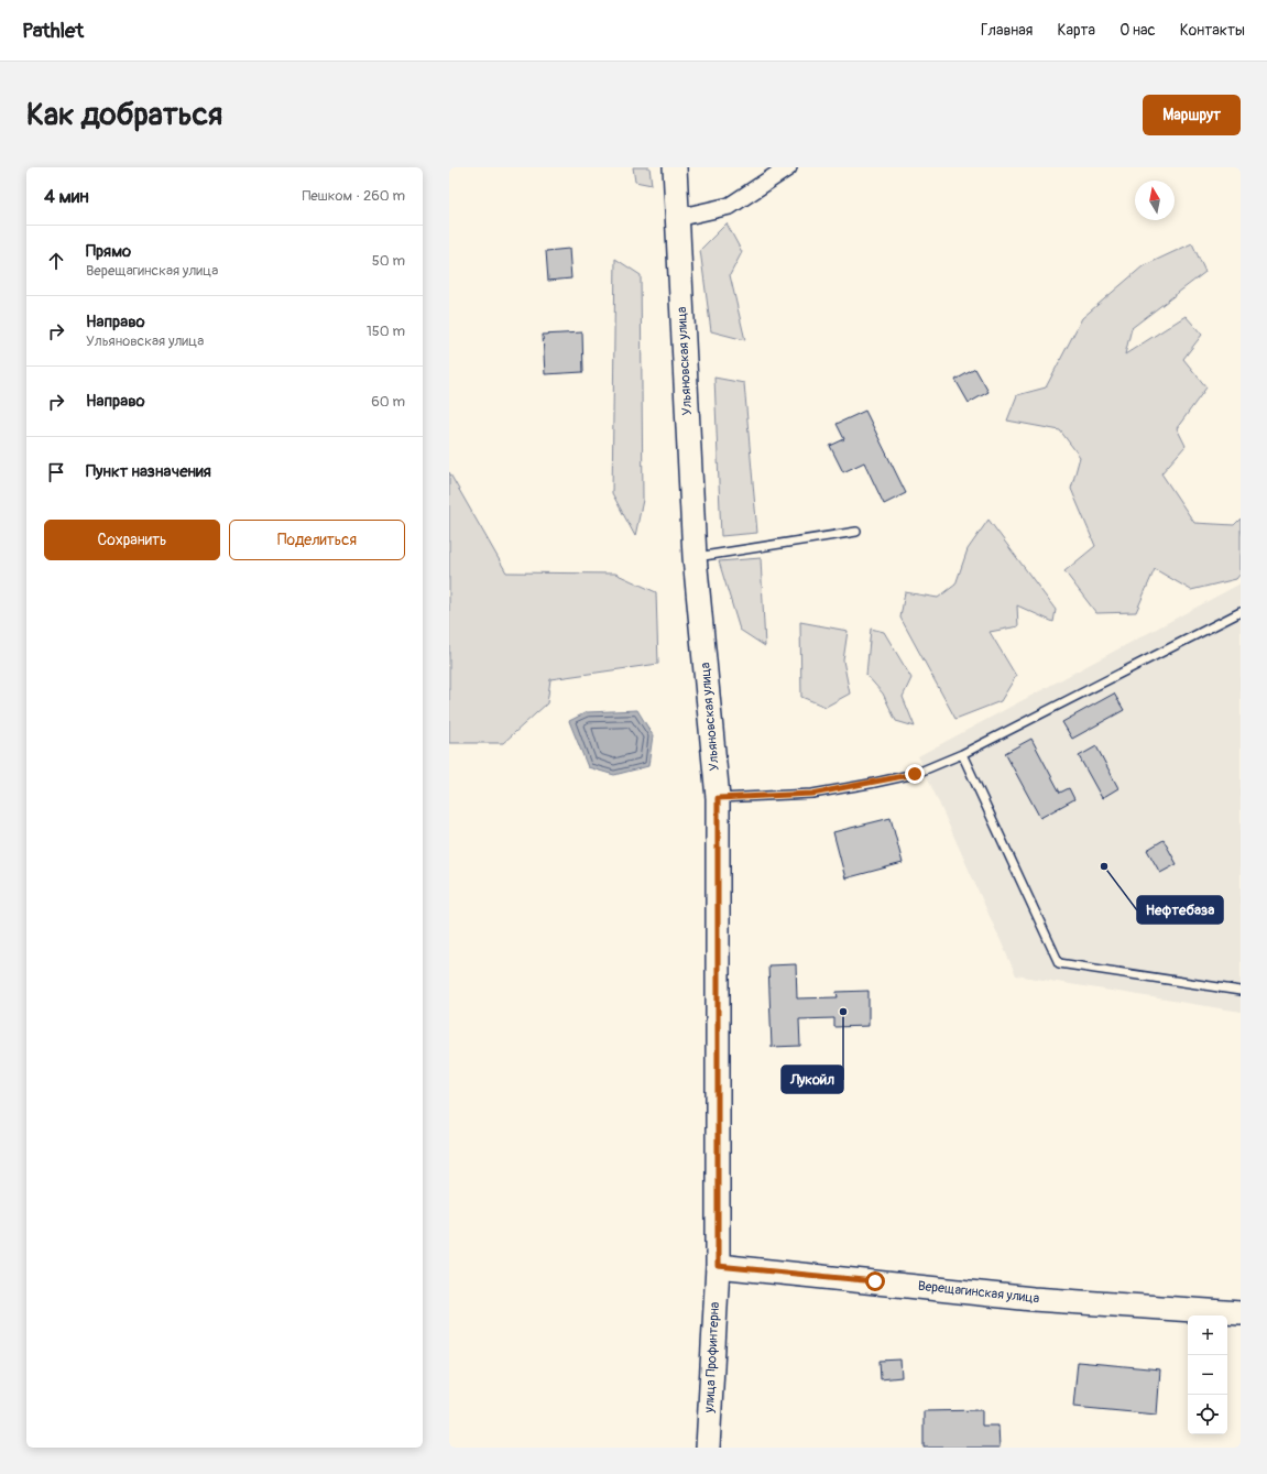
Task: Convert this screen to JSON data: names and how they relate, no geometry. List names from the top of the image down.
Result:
{
  "streets": {
    "main road": ["Ульяновская улица", "Верещагинская улица", "улица Профинтерна"]
  },
  "crossings": [
    ["Ульяновская улица", "Верещагинская улица"],
    ["Ульяновская улица", "улица Профинтерна"],
    ["Верещагинская улица", "улица Профинтерна"]
  ],
  "places": ["Нефтебаза", "Лукойл"],
  "north": "top",
  "page": {
    "header": "Pathlet",
    "nav": [
      "Главная",
      "Карта",
      "О нас",
      "Контакты"
    ],
    "buttons": [
      "Маршрут",
      ["Сохранить", "Поделиться"]
    ],
    "title": "Как добраться",
    "heading": ["4 мин", "Пешком · 260 m"],
    "list": [
      ["Прямо", "Верещагинская улица", "50 m"],
      ["Направо", "Ульяновская улица", "150 m"],
      ["Направо", "60 m"],
      "Пункт назначения"
    ],
    "map_buttons": ["+", "−"]
  }
}
